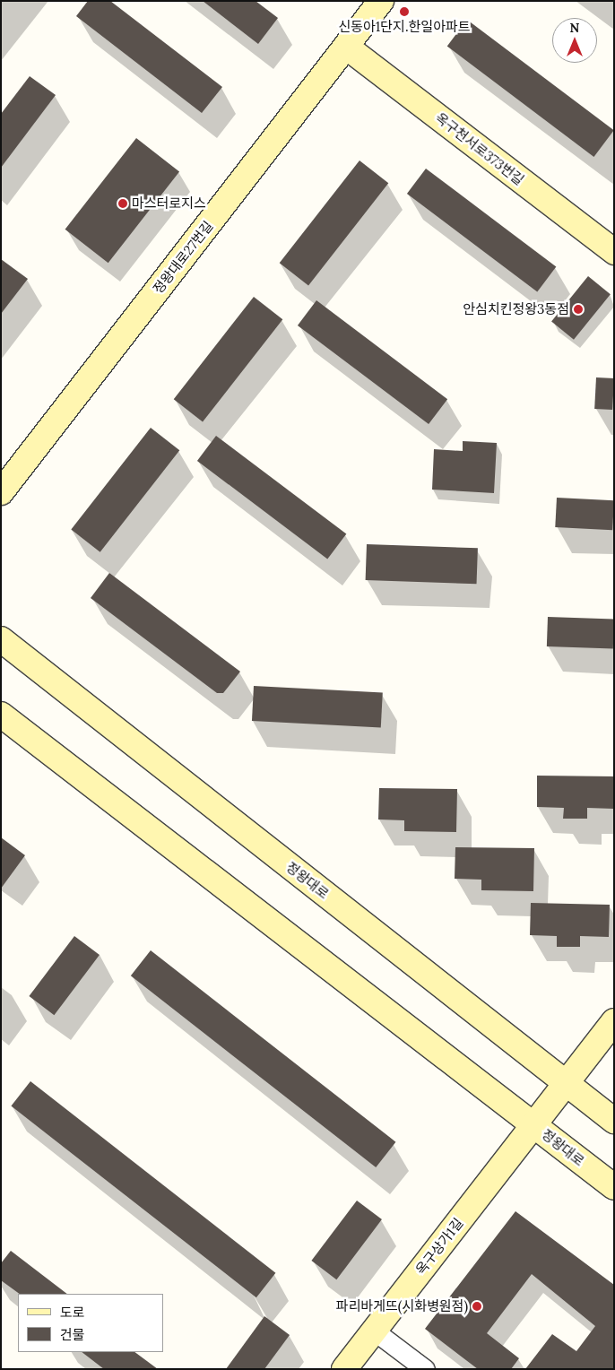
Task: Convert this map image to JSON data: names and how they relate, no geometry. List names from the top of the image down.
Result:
{
  "streets": {
    "street": [
      "옥구천서로373번길",
      "정왕대로27번길",
      "정왕대로",
      "옥구상가1길"
    ]
  },
  "crossings": [
    ["옥구천서로373번길", "정왕대로27번길"],
    ["정왕대로", "옥구상가1길"]
  ],
  "places": [
    "신동아1단지.한일아파트",
    "마스터로지스",
    "안심치킨정왕3동점",
    "파리바게뜨(시화병원점)"
  ],
  "legend": ["도로", "건물"],
  "north": "top"
}
